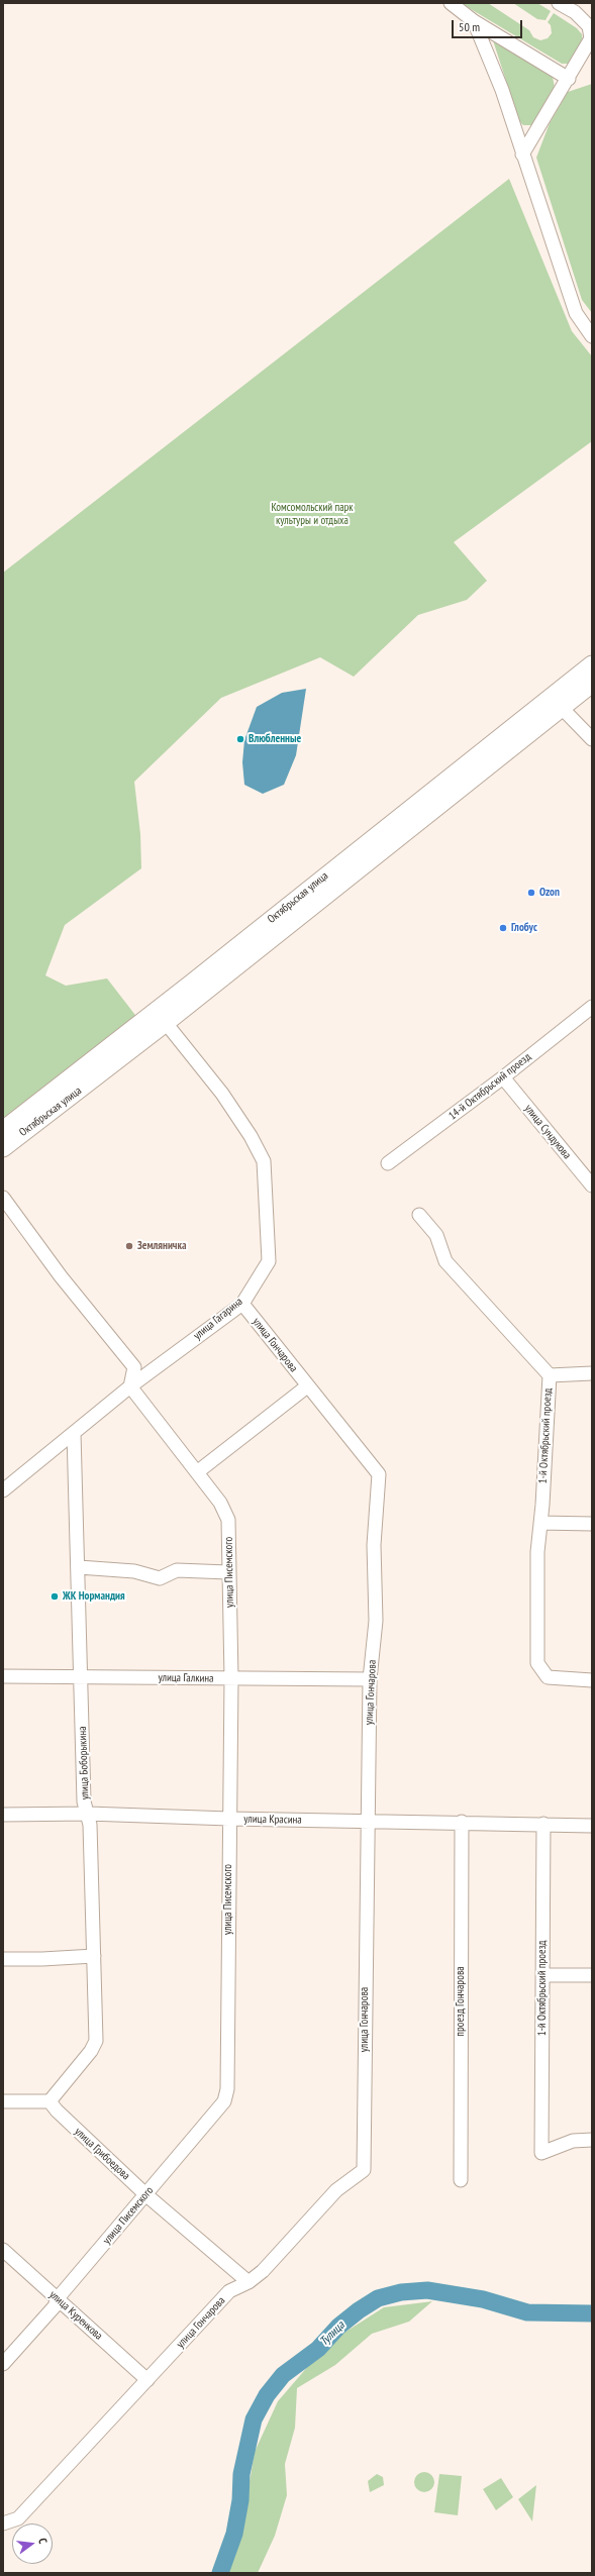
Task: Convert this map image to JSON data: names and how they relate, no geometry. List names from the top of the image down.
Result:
{
  "streets": {
    "main road": ["Октябрьская улица"],
    "street": [
      "14-й Октябрьский проезд",
      "улица Сундукова",
      "улица Гагарина",
      "улица Гончарова",
      "1-й Октябрьский проезд",
      "улица Писемского",
      "улица Галкина",
      "улица Боборыкина",
      "улица Красина",
      "проезд Гончарова",
      "улица Грибоедова",
      "улица Куренкова"
    ]
  },
  "crossings": [
    ["Октябрьская улица", "улица Гагарина"],
    ["14-й Октябрьский проезд", "улица Сундукова"],
    ["улица Гагарина", "улица Гончарова"],
    ["улица Гагарина", "улица Писемского"],
    ["улица Гагарина", "улица Боборыкина"],
    ["улица Гончарова", "улица Галкина"],
    ["улица Гончарова", "улица Красина"],
    ["улица Гончарова", "улица Грибоедова"],
    ["улица Гончарова", "улица Куренкова"],
    ["1-й Октябрьский проезд", "улица Красина"],
    ["улица Писемского", "улица Галкина"],
    ["улица Писемского", "улица Красина"],
    ["улица Писемского", "улица Грибоедова"],
    ["улица Писемского", "улица Куренкова"],
    ["улица Галкина", "улица Боборыкина"],
    ["улица Боборыкина", "улица Красина"],
    ["улица Боборыкина", "улица Грибоедова"],
    ["улица Красина", "проезд Гончарова"]
  ],
  "water": ["Тулица"],
  "parks": ["Комсомольский парк культуры и отдыха"],
  "places": [
    "Влюбленные",
    "Ozon",
    "Глобус",
    "Земляничка",
    "ЖК Нормандия"
  ],
  "scale_bar": "50 m",
  "north": "right"
}
